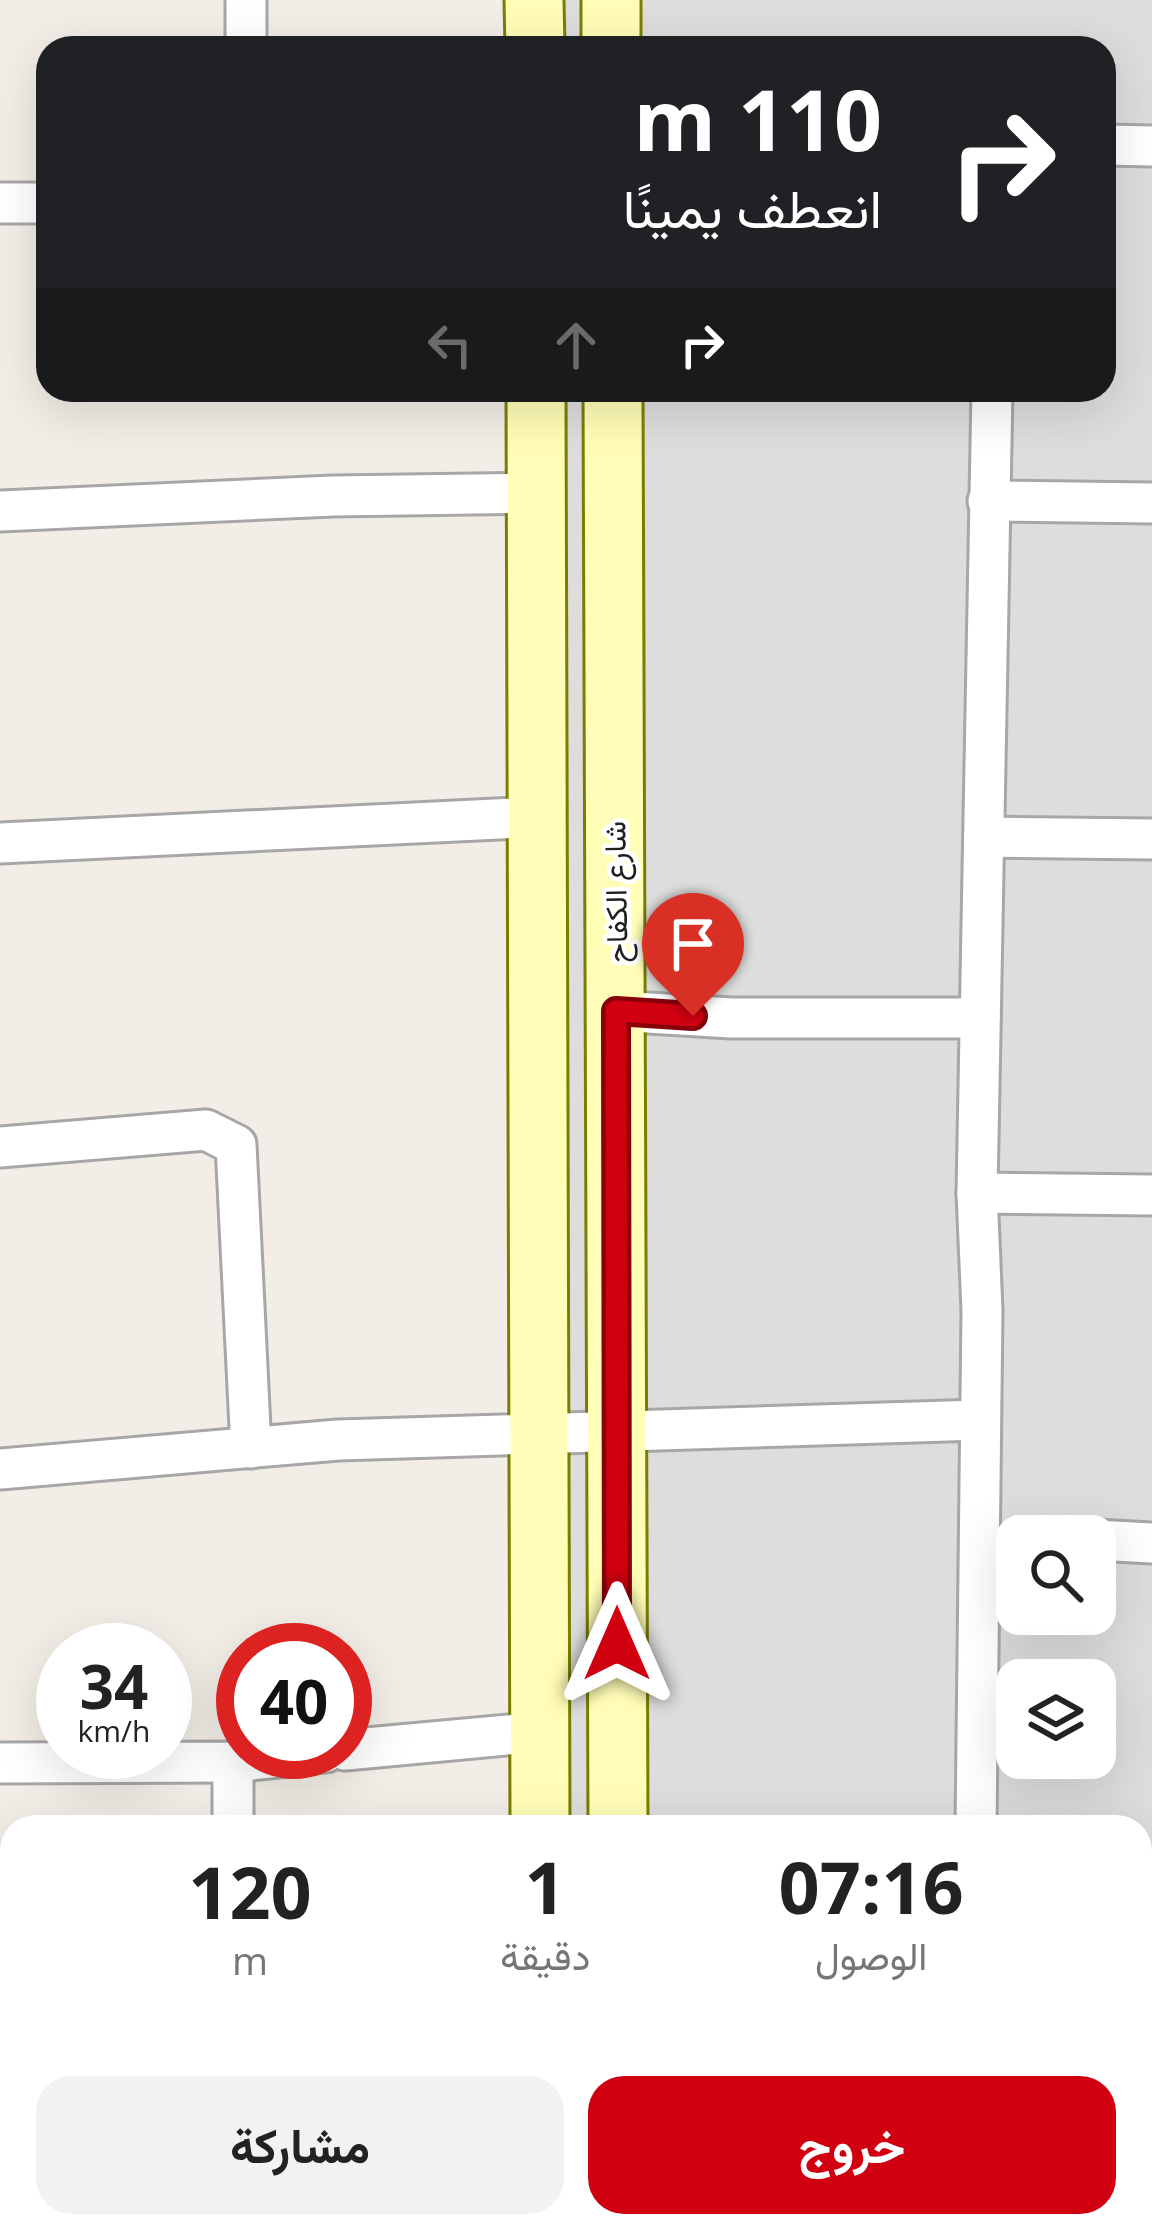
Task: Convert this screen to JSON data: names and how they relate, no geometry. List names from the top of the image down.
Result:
{
  "streets": {
    "street": ["شارع الكفاح"]
  },
  "page": {
    "turn": ["110 m", "انعطف يمينًا"],
    "speed": "34 km/h",
    "limit": "40",
    "eta": [
      "07:16",
      "الوصول",
      "1",
      "دقيقة",
      "120",
      "m"
    ],
    "buttons": ["خروج", "مشاركة"]
  }
}
